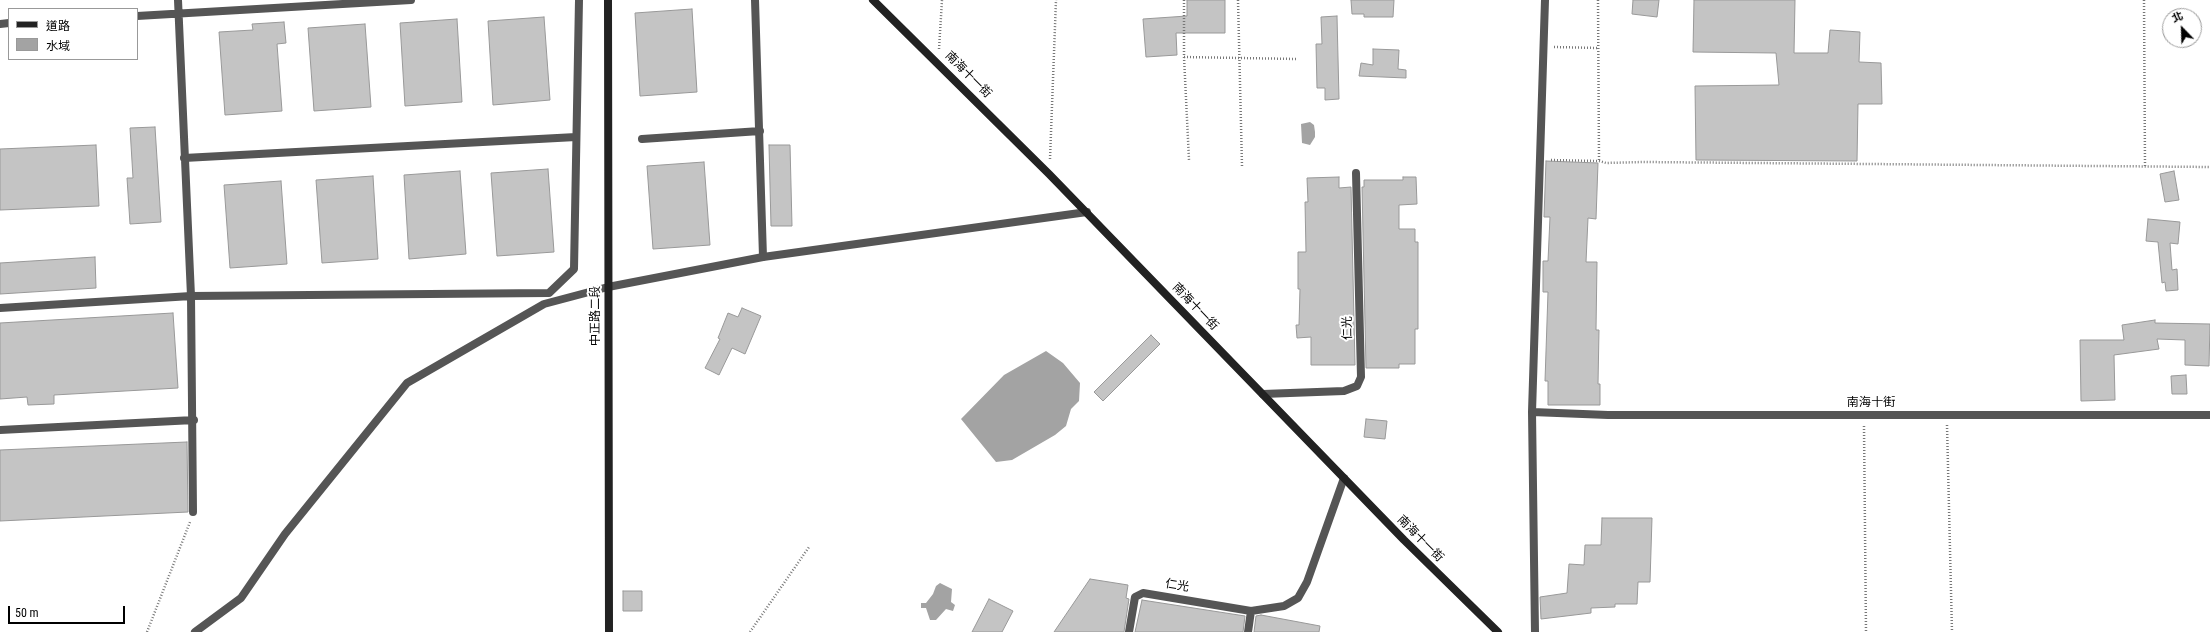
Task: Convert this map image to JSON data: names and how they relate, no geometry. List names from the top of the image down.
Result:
{
  "streets": {
    "street": [
      "南海十一街",
      "中正路二段",
      "仁光",
      "南海十街"
    ]
  },
  "crossings": [
    ["南海十一街", "仁光"]
  ],
  "legend": ["道路", "水域"],
  "scale_bar": "50 m",
  "north": "top left"
}
